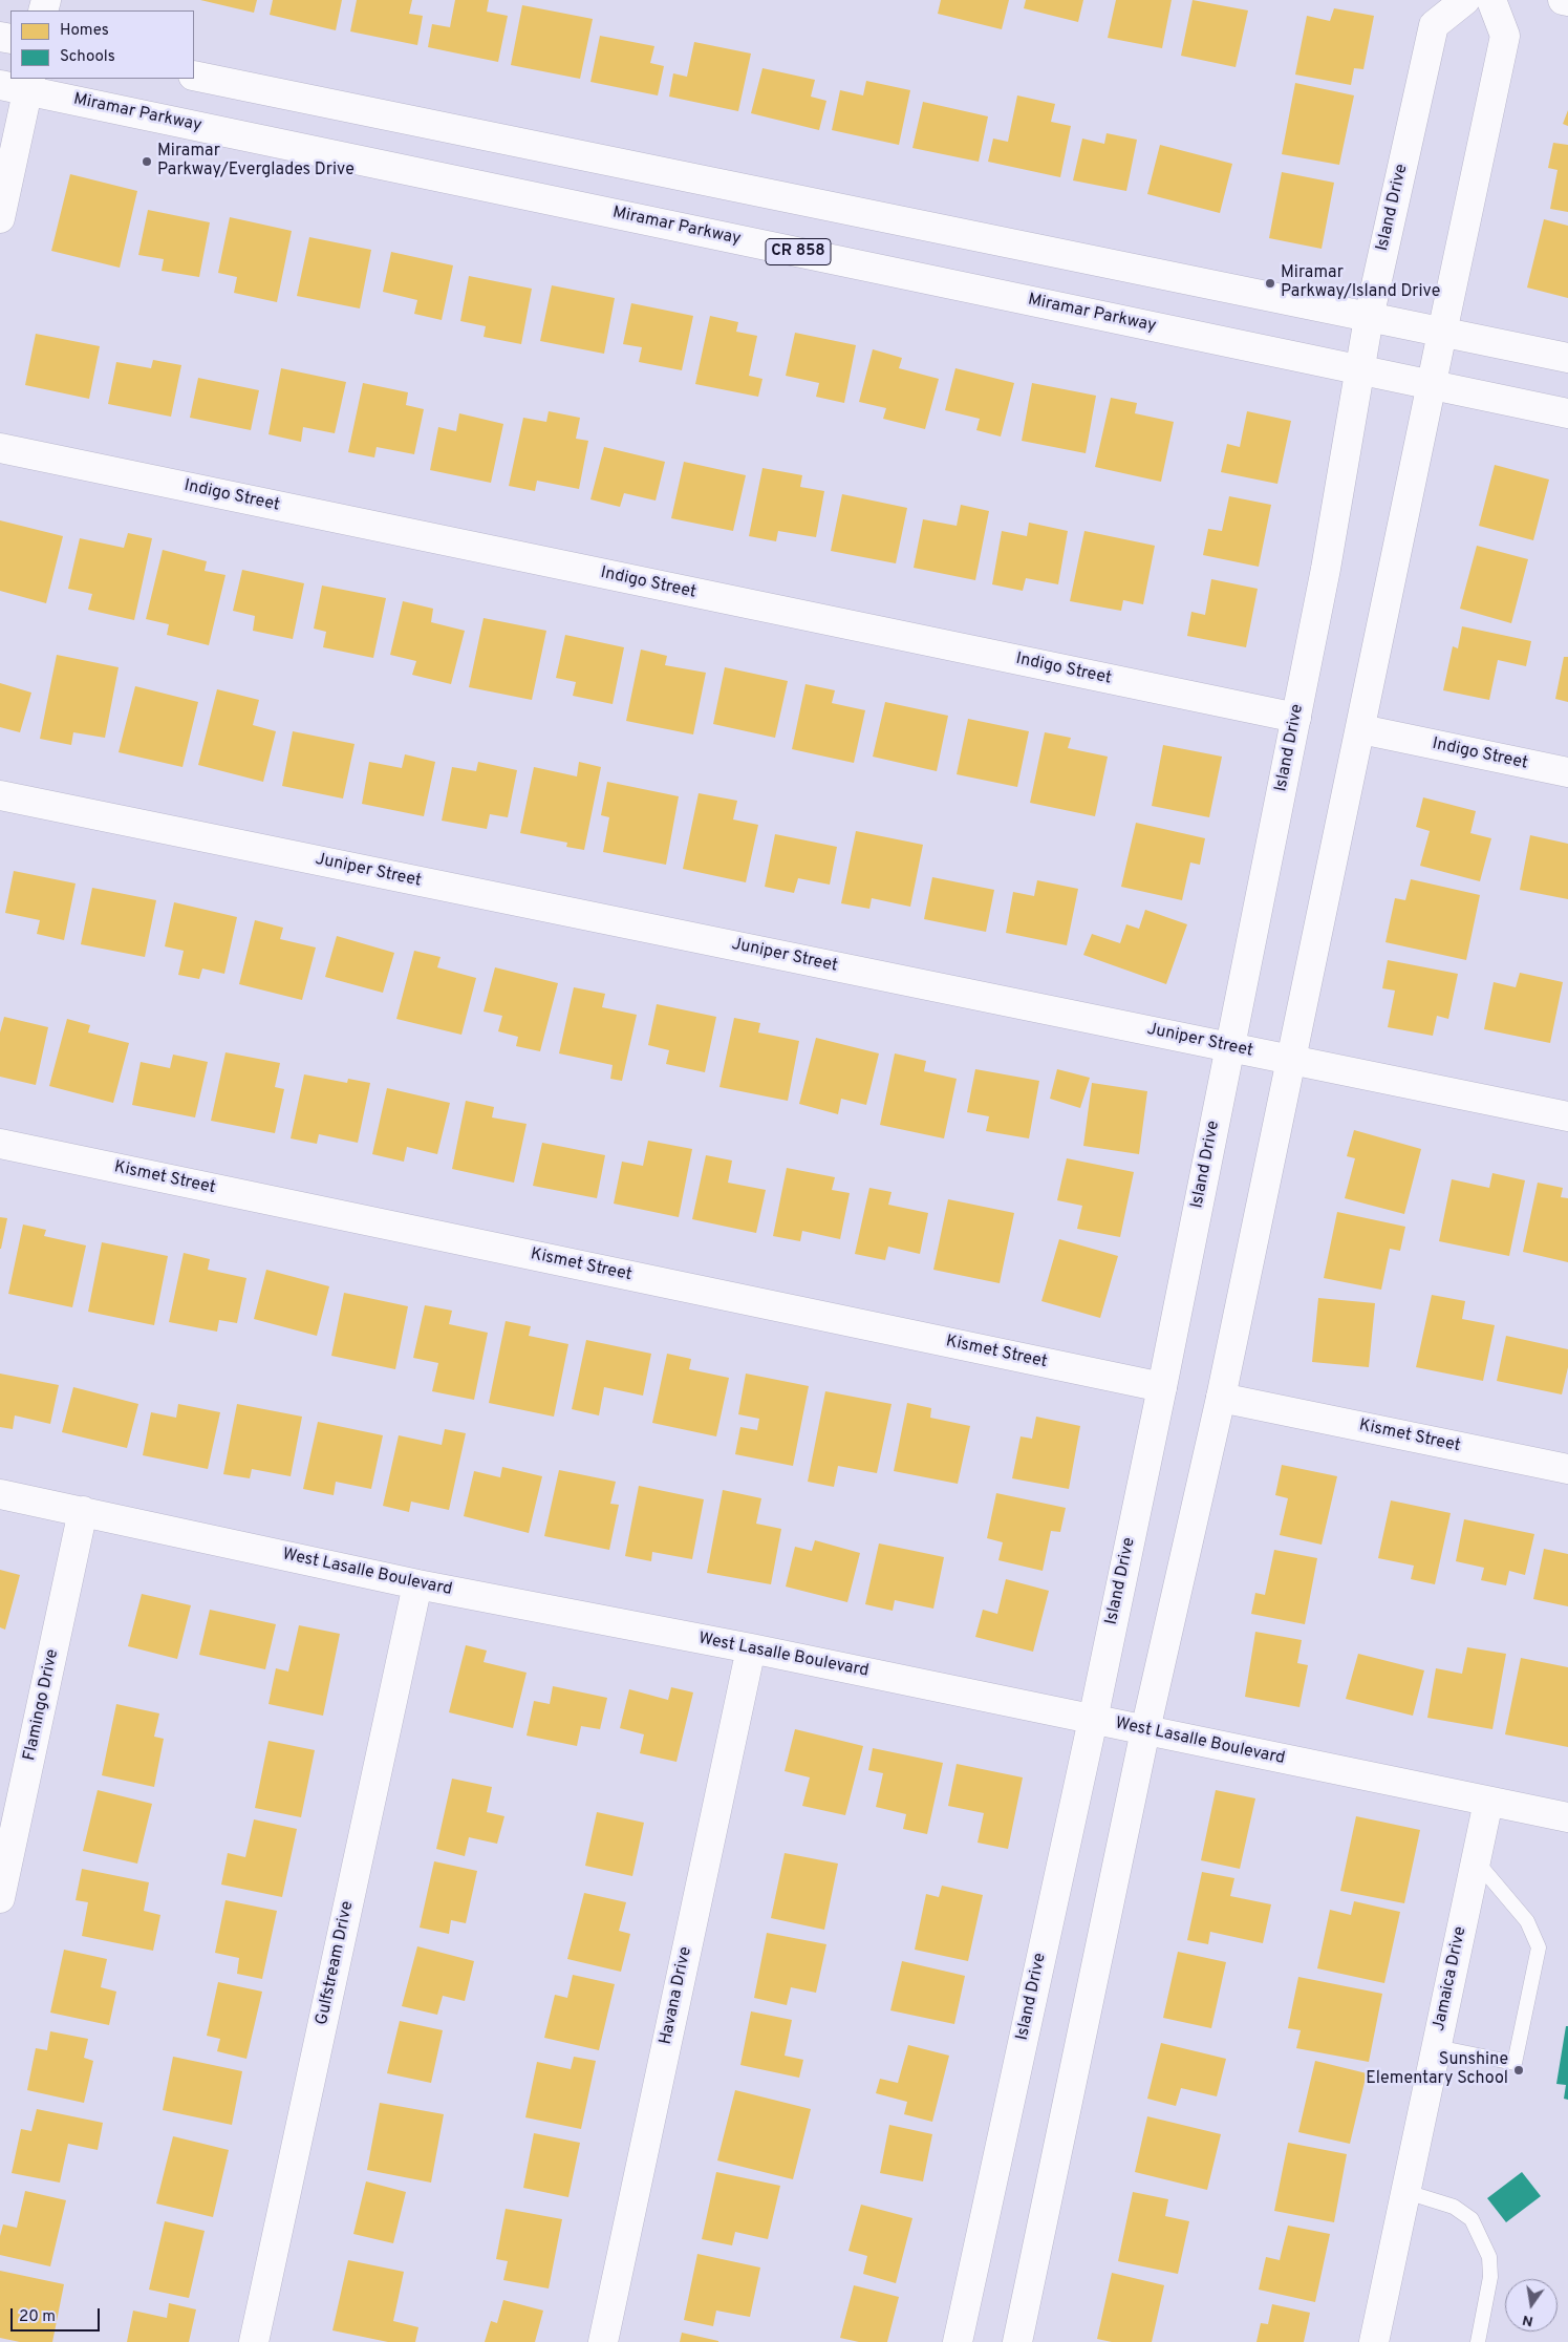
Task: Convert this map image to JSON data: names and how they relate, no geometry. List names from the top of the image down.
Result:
{
  "streets": {
    "street": [
      "Miramar Parkway",
      "Island Drive",
      "CR 858",
      "Indigo Street",
      "Juniper Street",
      "Kismet Street",
      "West Lasalle Boulevard",
      "Flamingo Drive",
      "Gulfstream Drive",
      "Jamaica Drive",
      "Havana Drive"
    ]
  },
  "crossings": [
    ["Miramar Parkway", "Island Drive"],
    ["Island Drive", "Indigo Street"],
    ["Island Drive", "Juniper Street"],
    ["Island Drive", "Kismet Street"],
    ["Island Drive", "West Lasalle Boulevard"],
    ["West Lasalle Boulevard", "Flamingo Drive"],
    ["West Lasalle Boulevard", "Gulfstream Drive"],
    ["West Lasalle Boulevard", "Jamaica Drive"],
    ["West Lasalle Boulevard", "Havana Drive"]
  ],
  "places": ["Miramar Parkway/Everglades Drive", "Miramar Parkway/Island Drive", "Sunshine Elementary School"],
  "legend": ["Homes", "Schools"],
  "scale_bar": "20 m",
  "north": "bottom"
}
